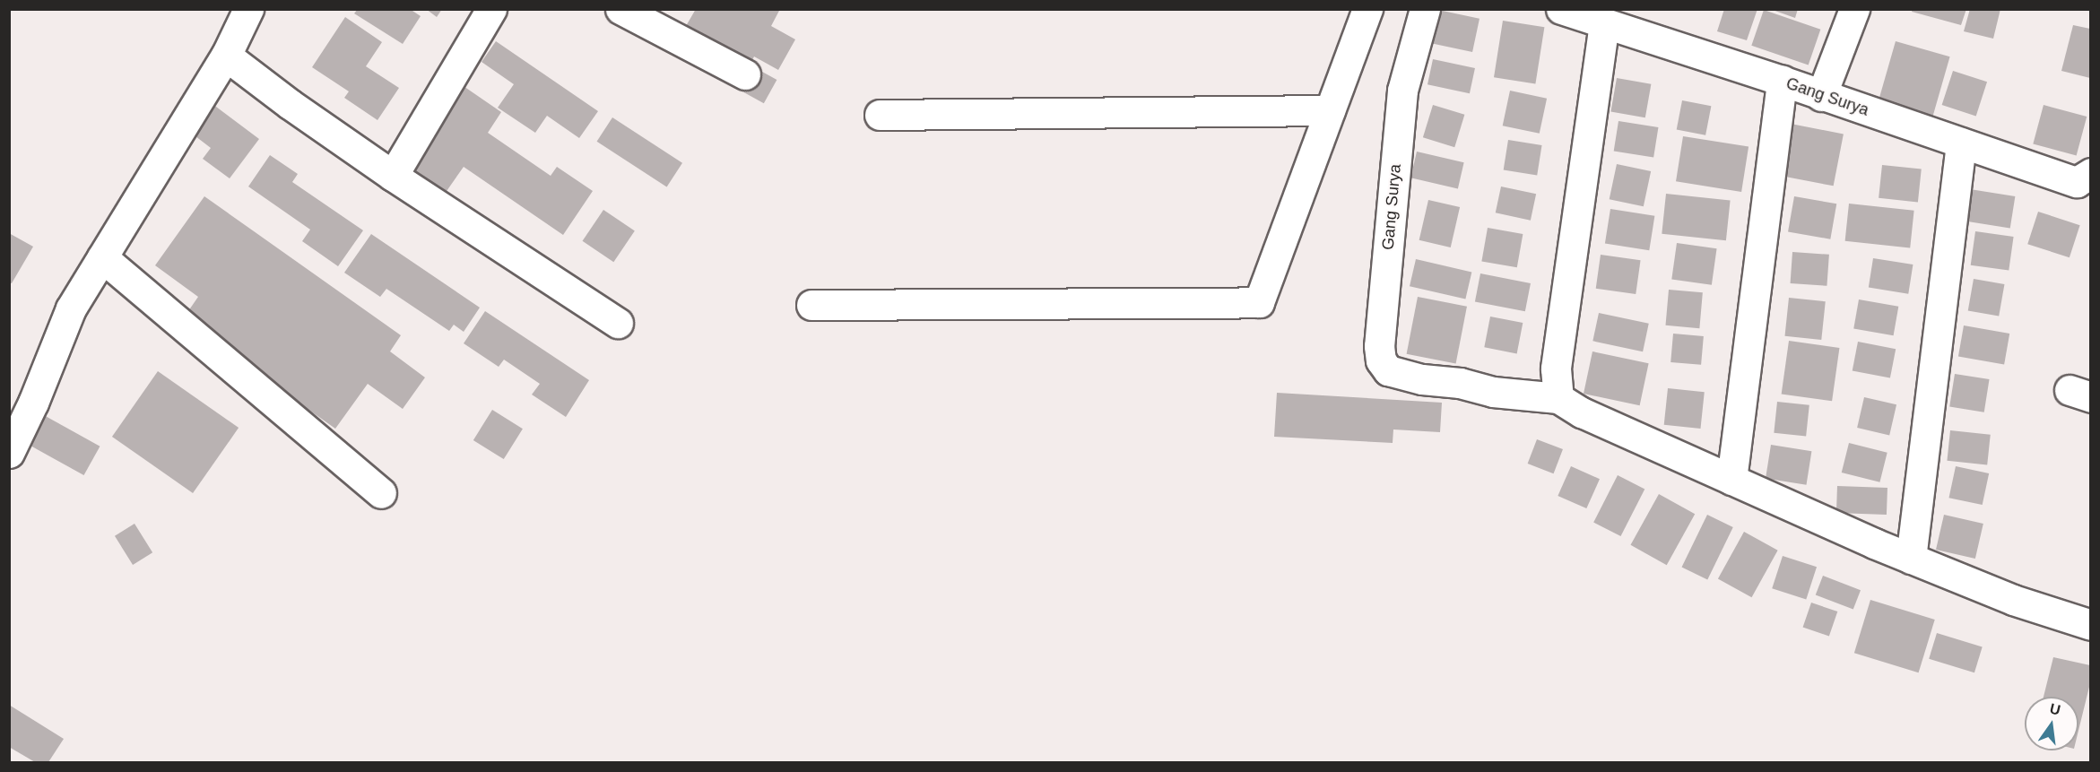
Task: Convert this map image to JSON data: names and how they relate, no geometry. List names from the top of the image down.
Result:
{
  "streets": {
    "street": ["Gang Surya"]
  },
  "north": "top"
}
